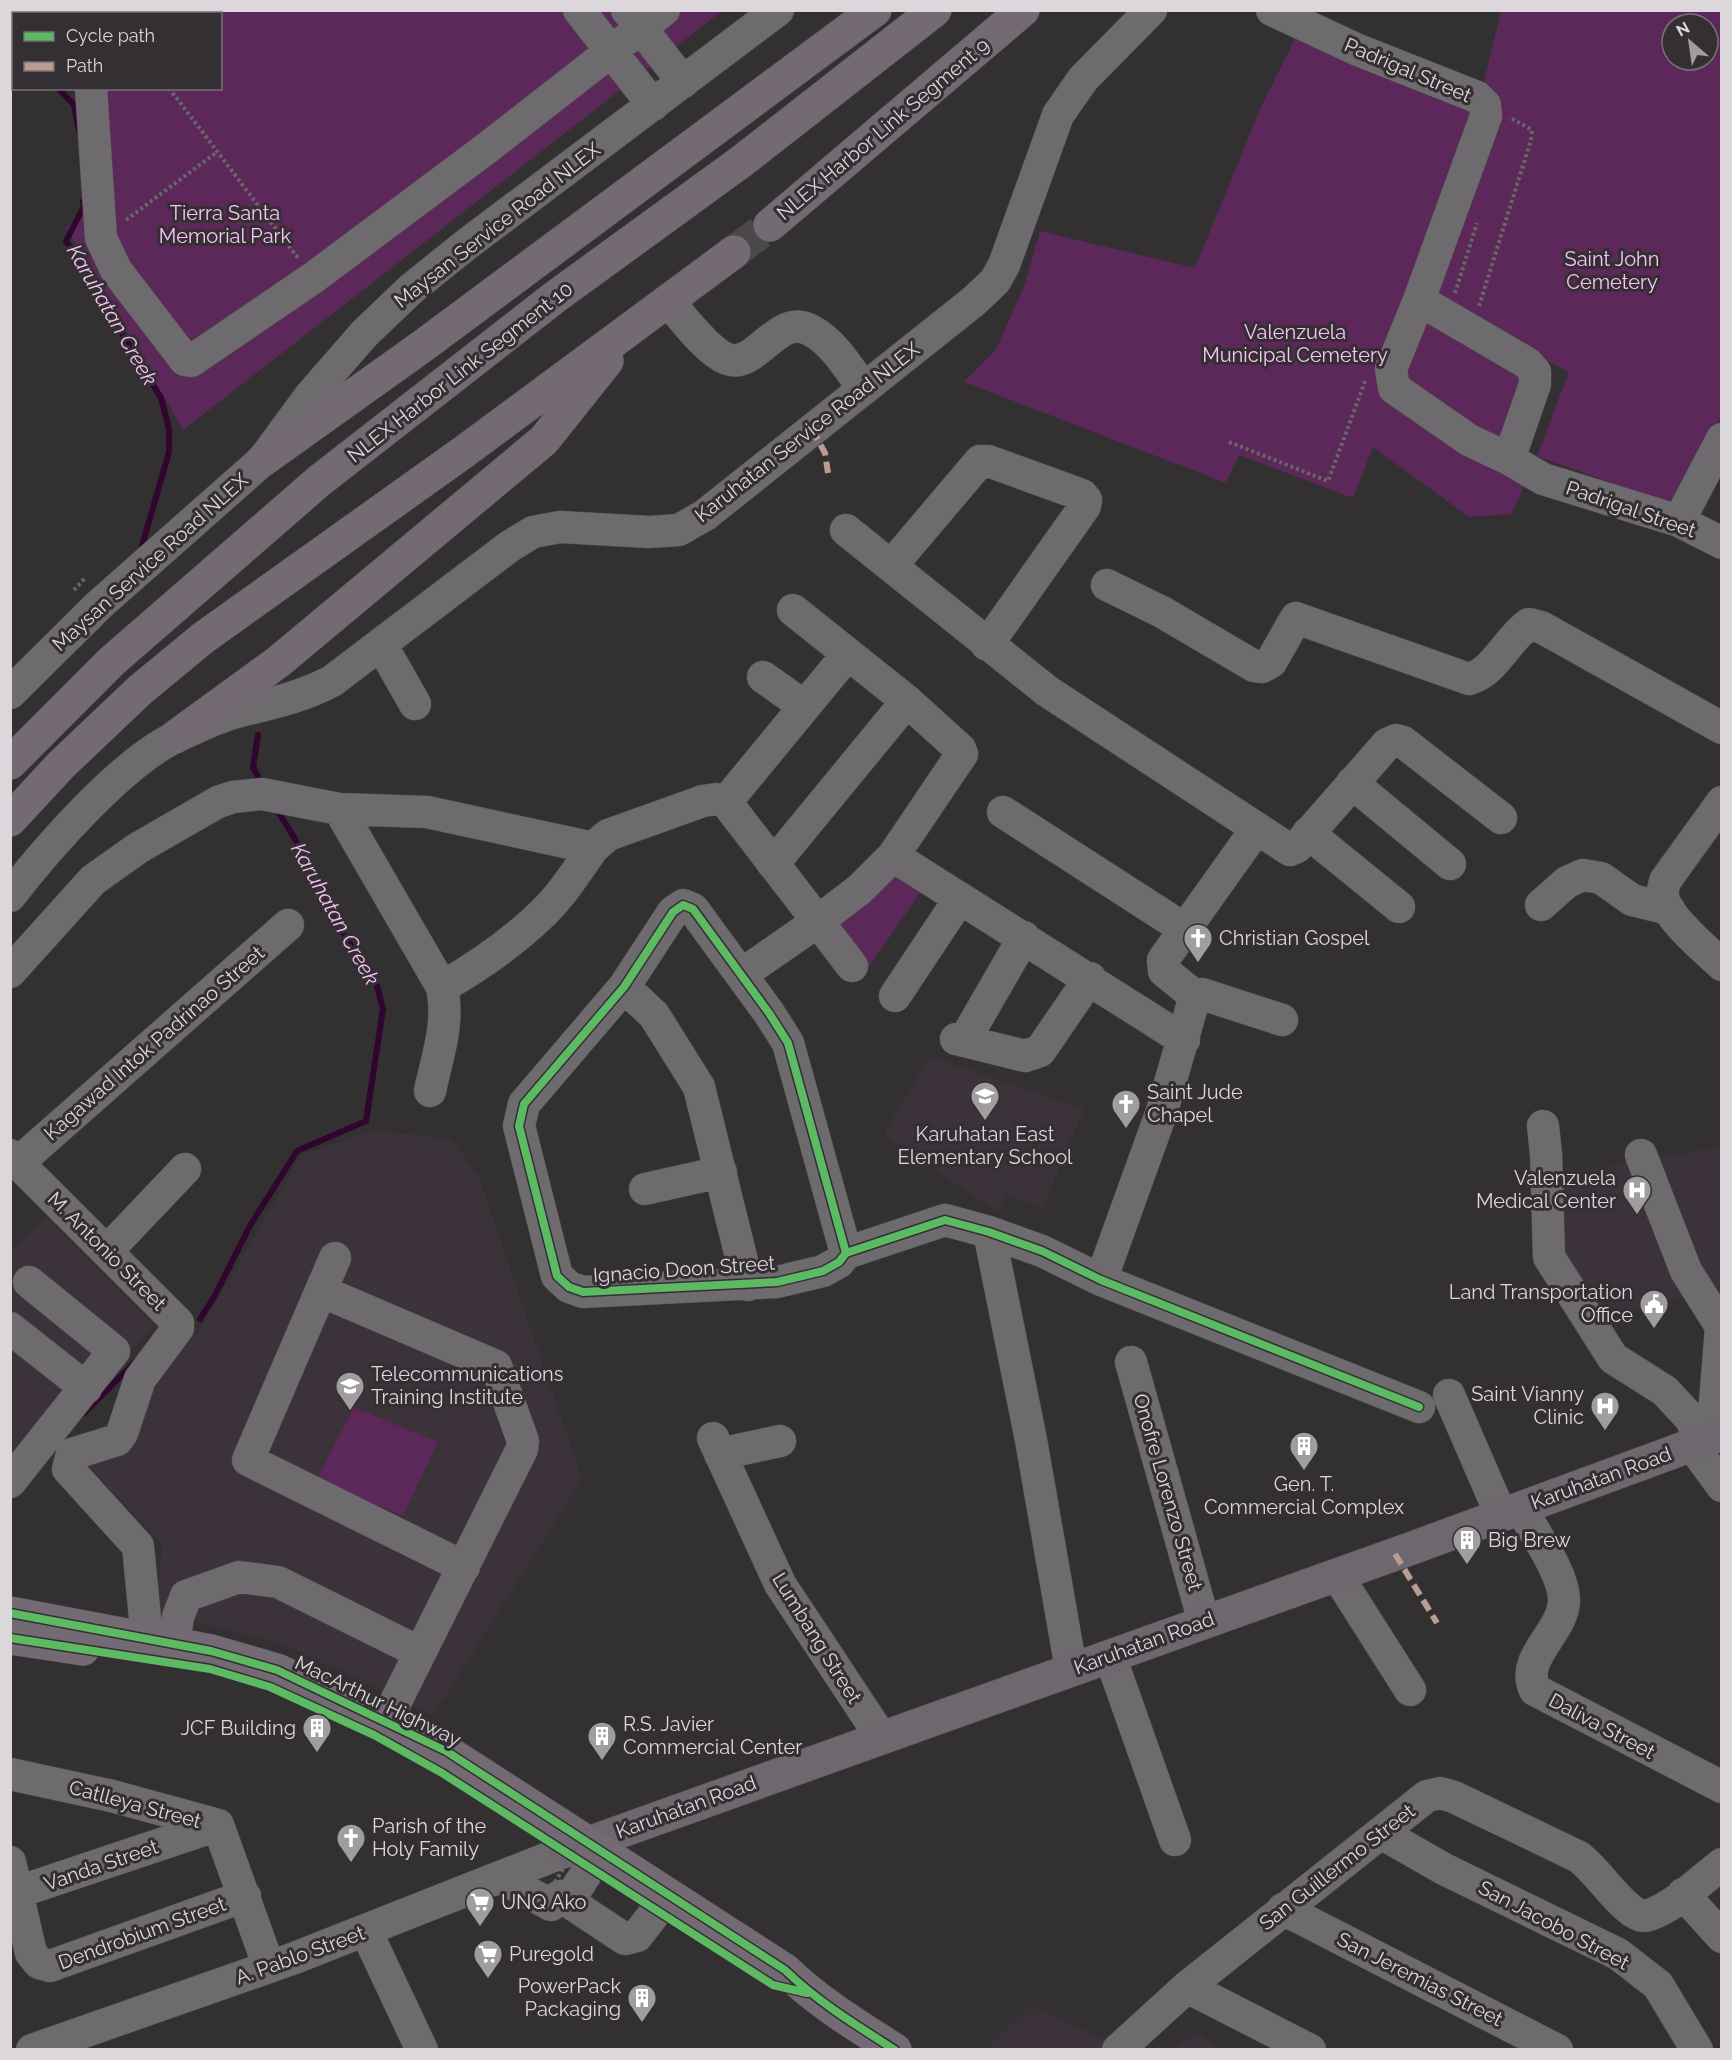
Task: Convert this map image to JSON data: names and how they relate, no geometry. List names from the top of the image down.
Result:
{
  "streets": {
    "highway": ["NLEX Harbor Link Segment 9", "NLEX Harbor Link Segment 10", "MacArthur Highway"],
    "main road": ["Karuhatan Road"],
    "street": [
      "Padrigal Street",
      "Maysan Service Road NLEX",
      "Karuhatan Service Road NLEX",
      "Kagawad Intok Padrinao Street",
      "M. Antonio Street",
      "Ignacio Doon Street",
      "Onofre Lorenzo Street",
      "Lumbang Street",
      "Daliva Street",
      "Catlleya Street",
      "Vanda Street",
      "San Guillermo Street",
      "San Jacobo Street",
      "Dendrobium Street",
      "A. Pablo Street",
      "San Jeremias Street"
    ]
  },
  "crossings": [
    ["Kagawad Intok Padrinao Street", "M. Antonio Street"],
    ["M. Antonio Street", "MacArthur Highway"],
    ["Karuhatan Road", "Onofre Lorenzo Street"],
    ["Karuhatan Road", "Lumbang Street"],
    ["Karuhatan Road", "MacArthur Highway"],
    ["Karuhatan Road", "Daliva Street"],
    ["Karuhatan Road", "A. Pablo Street"],
    ["MacArthur Highway", "A. Pablo Street"],
    ["Catlleya Street", "Vanda Street"],
    ["Catlleya Street", "Dendrobium Street"],
    ["Catlleya Street", "A. Pablo Street"],
    ["Vanda Street", "Dendrobium Street"],
    ["San Guillermo Street", "San Jacobo Street"],
    ["San Guillermo Street", "San Jeremias Street"]
  ],
  "water": ["Karuhatan Creek"],
  "parks": ["Tierra Santa Memorial Park", "Saint John Cemetery", "Valenzuela Municipal Cemetery"],
  "places": {
    "church": ["Christian Gospel", "Saint Jude Chapel", "Parish of the Holy Family"],
    "school or university": ["Karuhatan East Elementary School", "Telecommunications Training Institute"],
    "hospital": ["Valenzuela Medical Center", "Saint Vianny Clinic"],
    "public building": ["Land Transportation Office"],
    "building": [
      "Gen. T. Commercial Complex",
      "Big Brew",
      "JCF Building",
      "R.S. Javier Commercial Center",
      "PowerPack Packaging"
    ],
    "supermarket": ["UNQ Ako", "Puregold"]
  },
  "legend": ["Cycle path", "Path"],
  "north": "top left"
}
